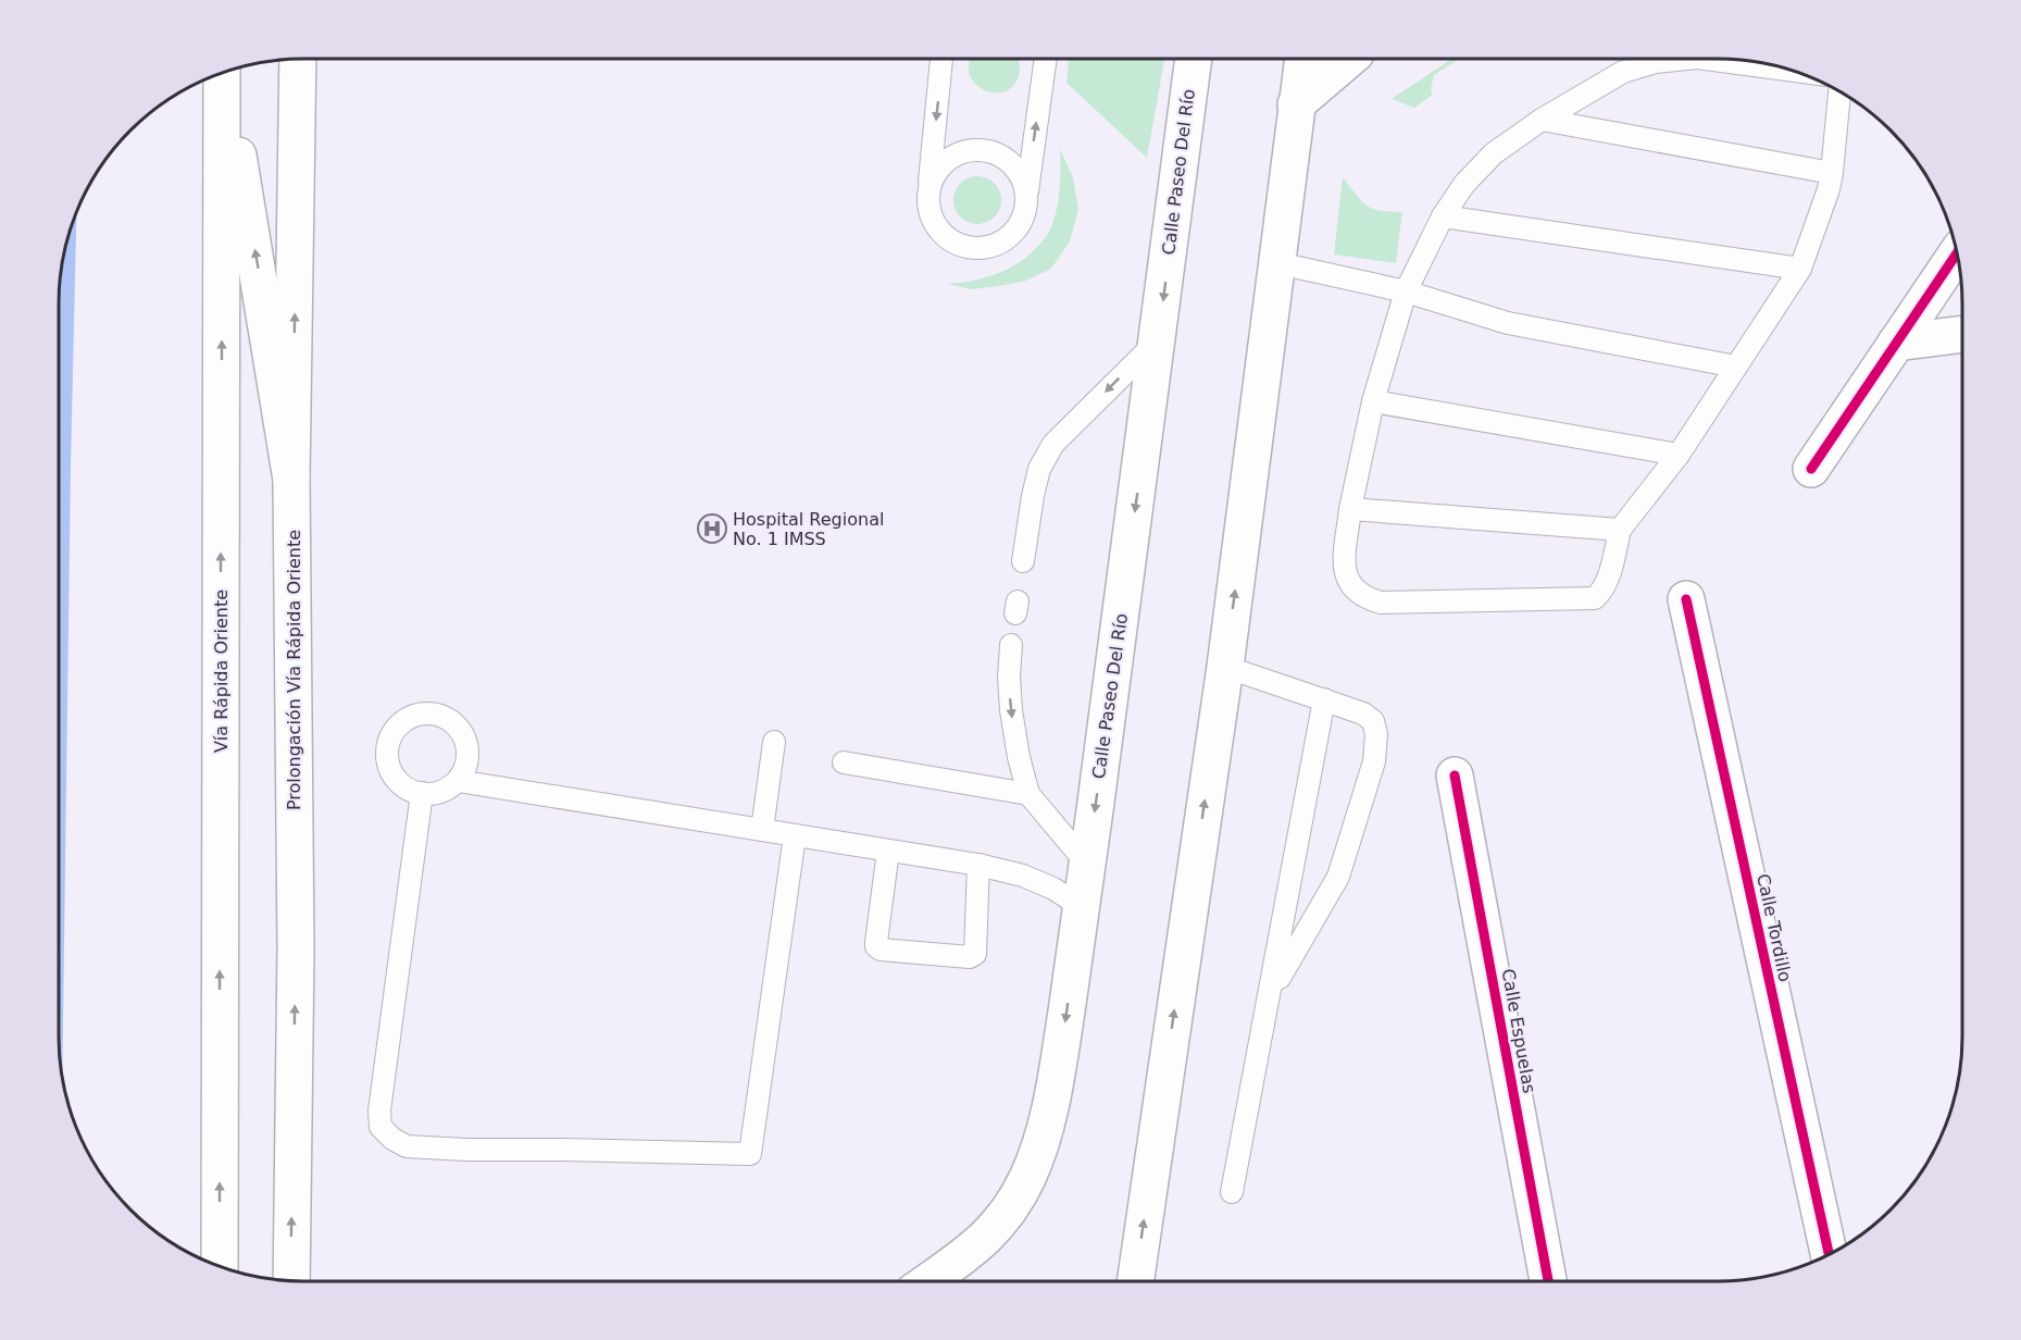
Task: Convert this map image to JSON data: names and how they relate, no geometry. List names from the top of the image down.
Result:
{
  "streets": {
    "main road": [
      "Calle Paseo Del Río",
      "Prolongación Vía Rápida Oriente",
      "Vía Rápida Oriente",
      "Calle Tordillo",
      "Calle Espuelas"
    ]
  },
  "places": {
    "hospital": ["Hospital Regional No. 1 IMSS"]
  }
}
